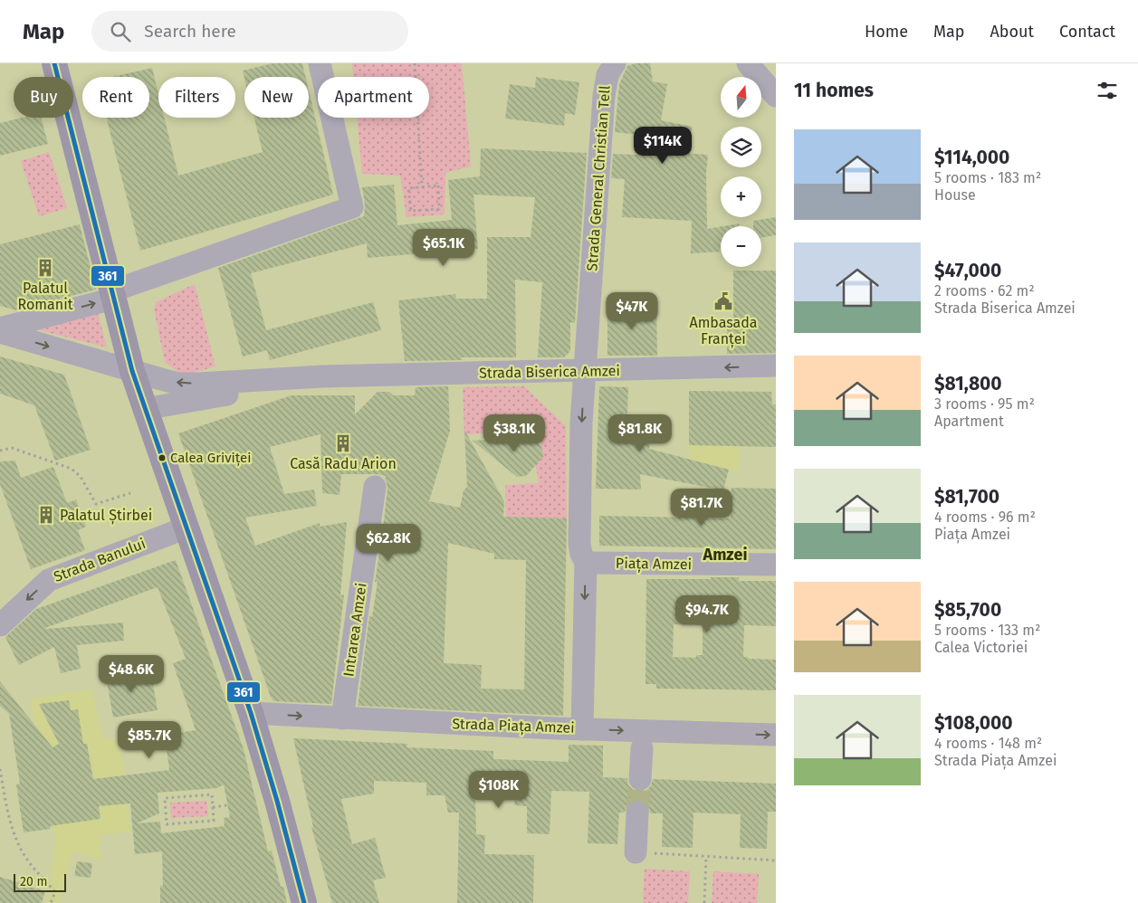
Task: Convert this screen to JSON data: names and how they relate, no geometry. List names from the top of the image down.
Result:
{
  "streets": {
    "street": [
      "Strada General Christian Tell",
      "Strada Biserica Amzei",
      "Strada Banului",
      "Piața Amzei",
      "Intrarea Amzei",
      "Strada Piața Amzei"
    ]
  },
  "crossings": [
    ["Strada General Christian Tell", "Strada Biserica Amzei"],
    ["Strada General Christian Tell", "Piața Amzei"],
    ["Strada General Christian Tell", "Strada Piața Amzei"],
    ["Intrarea Amzei", "Strada Piața Amzei"]
  ],
  "one_way": ["Strada General Christian Tell", "Strada Banului", "Strada Piața Amzei"],
  "districts": ["Amzei"],
  "places": {
    "building": ["Palatul Romanit", "Casă Radu Arion", "Palatul Știrbei"],
    "public building": ["Ambasada Franței"],
    "other": ["Calea Griviței"]
  },
  "lines": ["transit line 361"],
  "scale_bar": "20 m",
  "north": "top",
  "page": {
    "header": "Map",
    "search": "Search here",
    "nav": [
      "Home",
      "Map",
      "About",
      "Contact"
    ],
    "heading": "11 homes",
    "map_buttons": ["+", "−"],
    "chip": [
      "Buy",
      "Rent",
      "Filters",
      "New",
      "Apartment"
    ],
    "list": [
      {
        "name": "$114,000",
        "note": "5 rooms · 183 m² · House"
      },
      {
        "name": "$47,000",
        "note": "2 rooms · 62 m² · Strada Biserica Amzei"
      },
      {
        "name": "$81,800",
        "note": "3 rooms · 95 m² · Apartment"
      },
      {
        "name": "$81,700",
        "note": "4 rooms · 96 m² · Piața Amzei"
      },
      {
        "name": "$85,700",
        "note": "5 rooms · 133 m² · Calea Victoriei"
      },
      {
        "name": "$108,000",
        "note": "4 rooms · 148 m² · Strada Piața Amzei"
      }
    ],
    "price": [
      "$114K",
      "$65.1K",
      "$47K",
      "$38.1K",
      "$81.8K",
      "$81.7K",
      "$62.8K",
      "$94.7K",
      "$48.6K",
      "$85.7K",
      "$108K"
    ],
    "scale": "20 m"
  }
}
